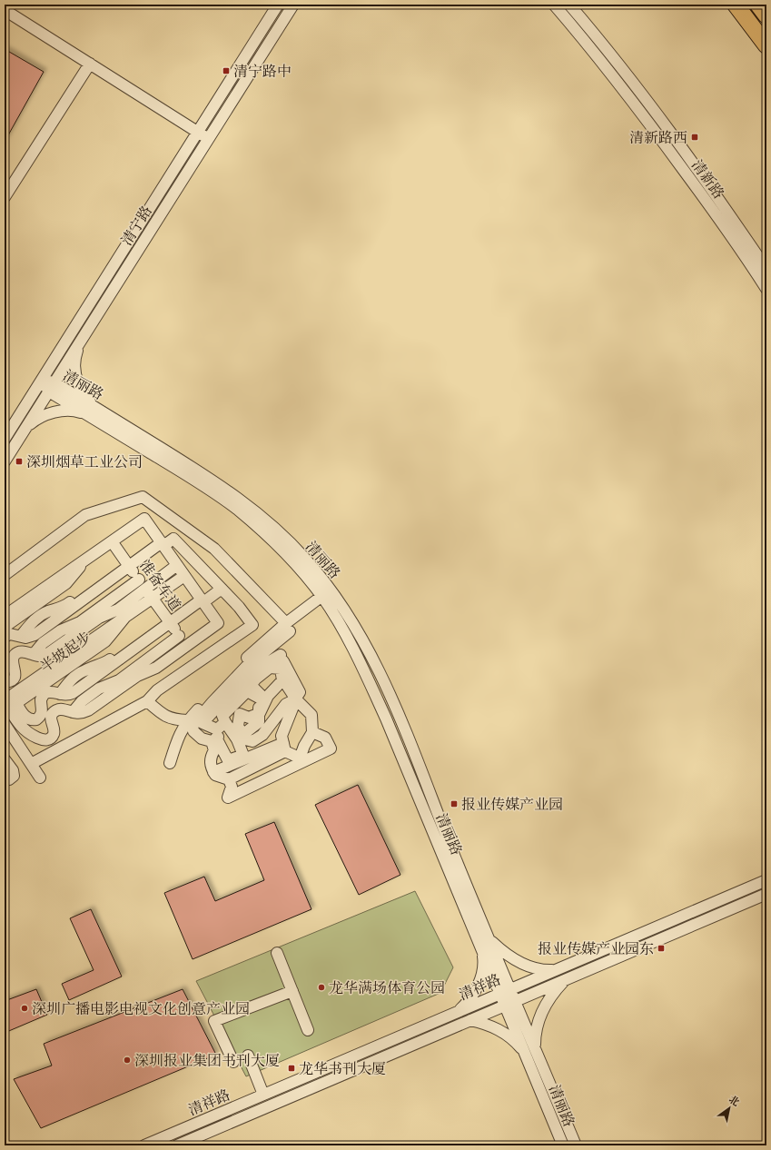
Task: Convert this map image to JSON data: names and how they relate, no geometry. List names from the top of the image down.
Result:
{
  "streets": {
    "street": [
      "清新路",
      "清宁路",
      "清丽路",
      "准备车道",
      "半坡起步",
      "清祥路"
    ]
  },
  "crossings": [
    ["清宁路", "清丽路"],
    ["清丽路", "清祥路"],
    ["准备车道", "半坡起步"]
  ],
  "places": {
    "transit": [
      "清宁路中",
      "清新路西",
      "深圳烟草工业公司",
      "报业传媒产业园",
      "报业传媒产业园东",
      "龙华书刊大厦"
    ],
    "other": ["龙华满场体育公园", "深圳广播电影电视文化创意产业园", "深圳报业集团书刊大厦"]
  },
  "north": "top right"
}
